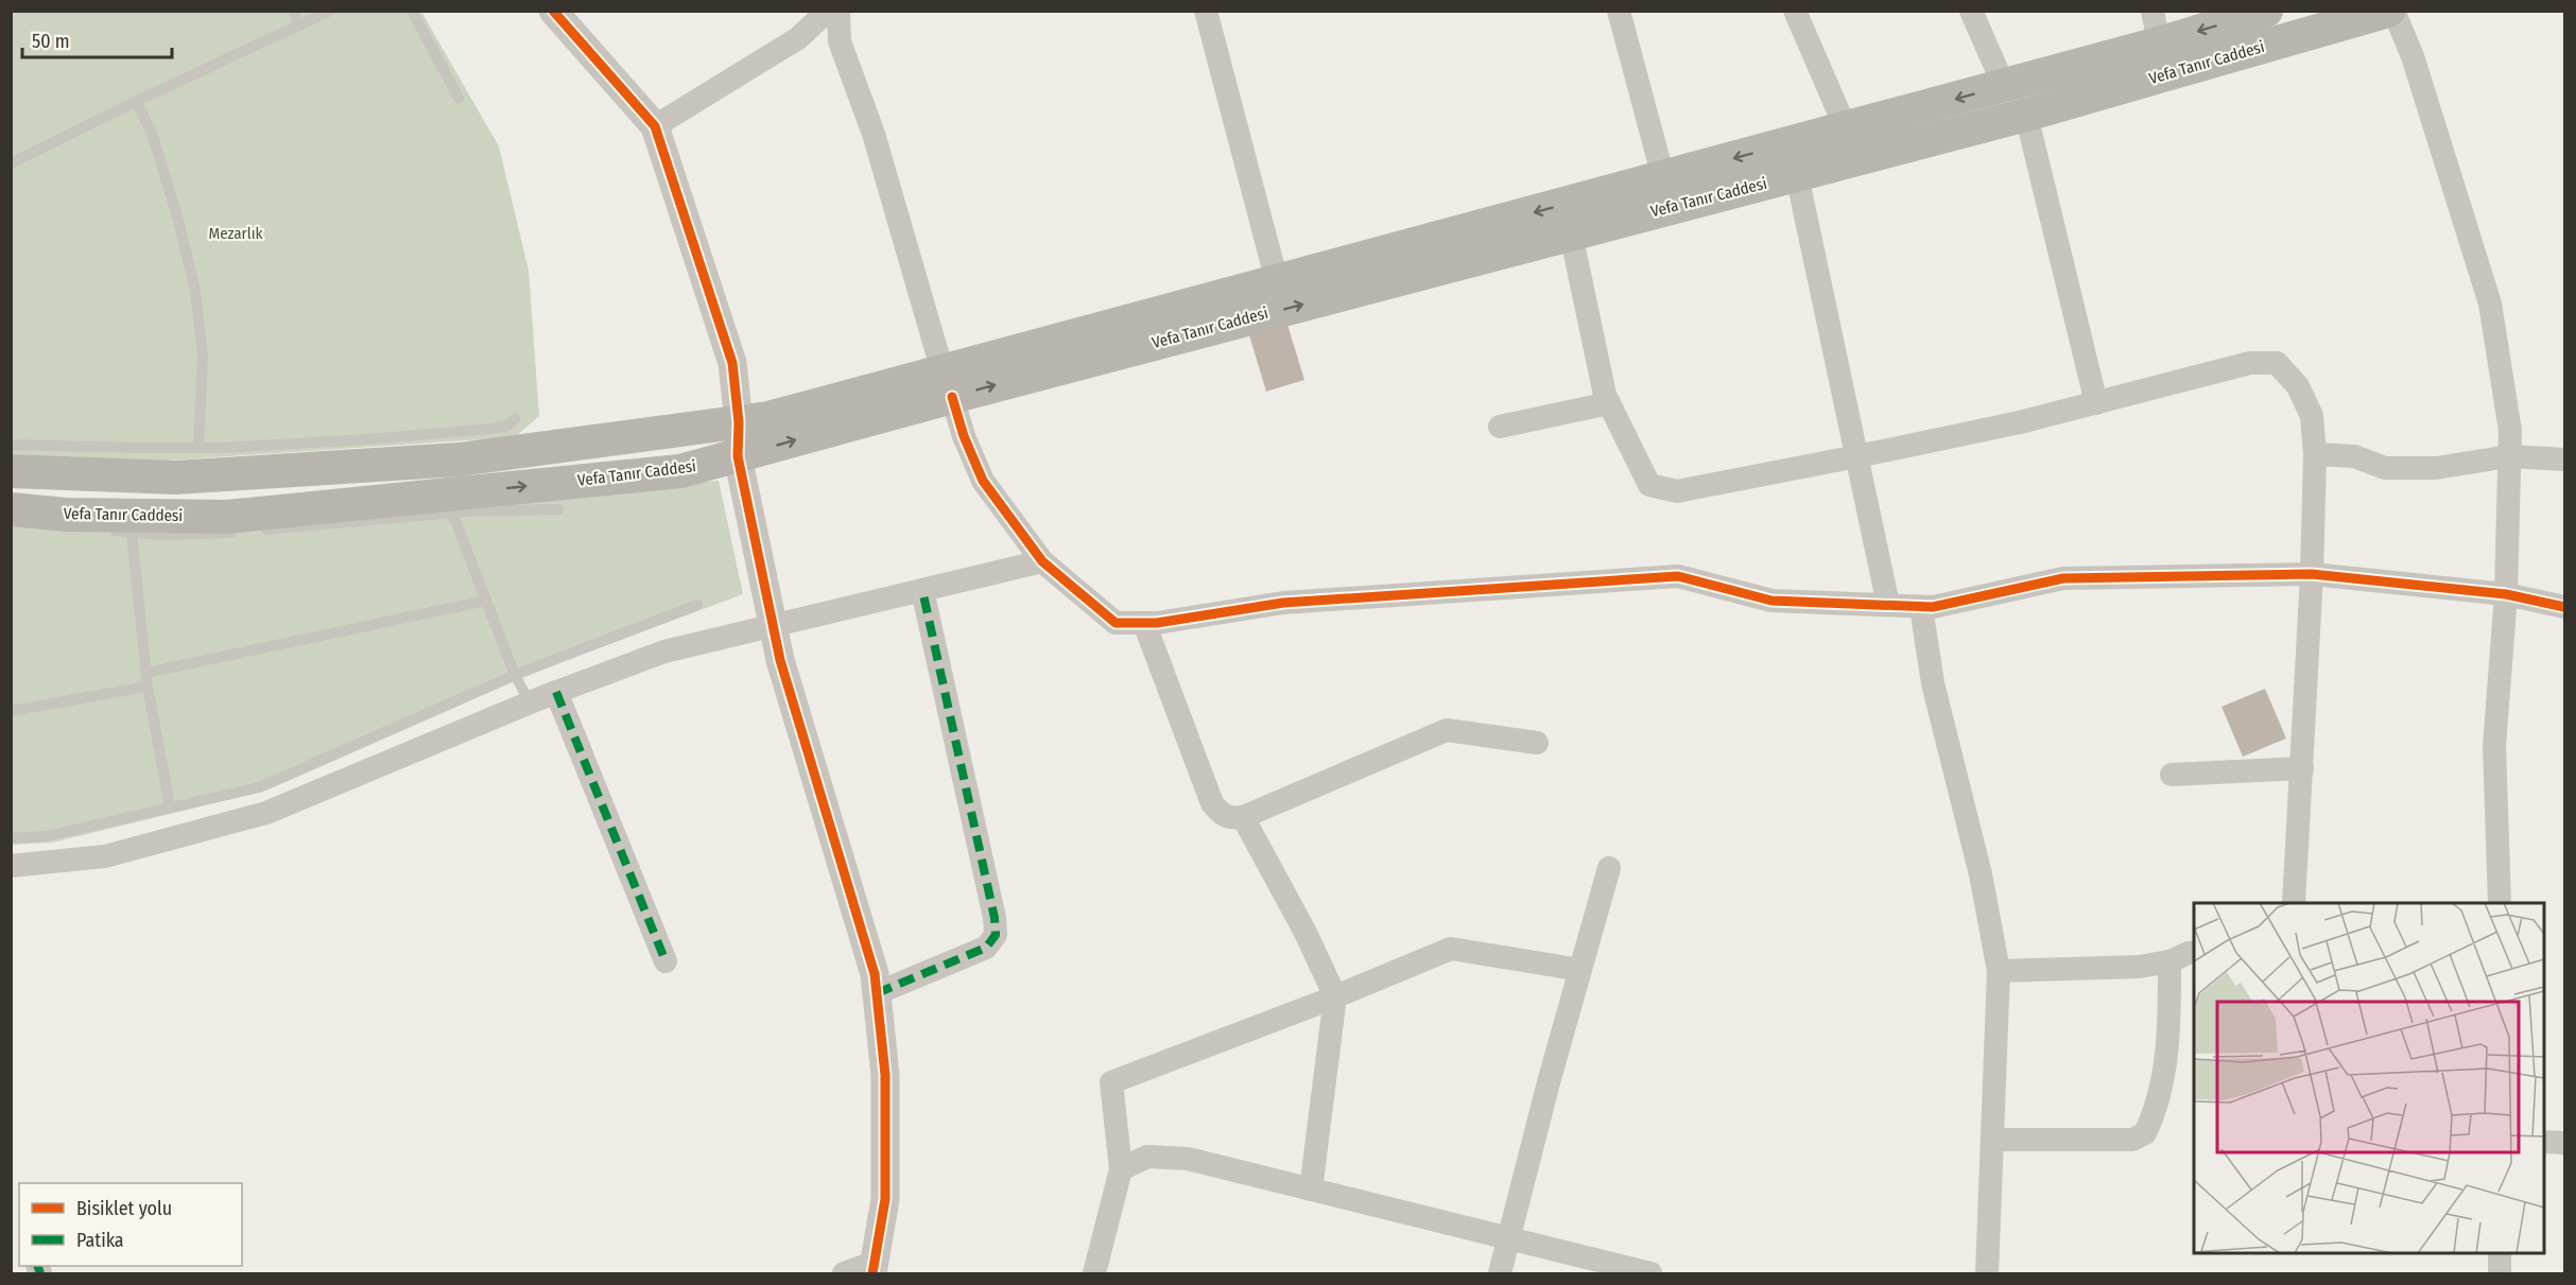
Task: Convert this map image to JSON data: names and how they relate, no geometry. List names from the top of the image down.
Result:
{
  "streets": {
    "main road": ["Vefa Tanır Caddesi"]
  },
  "parks": ["Mezarlık"],
  "legend": ["Bisiklet yolu", "Patika"],
  "scale_bar": "50 m"
}
